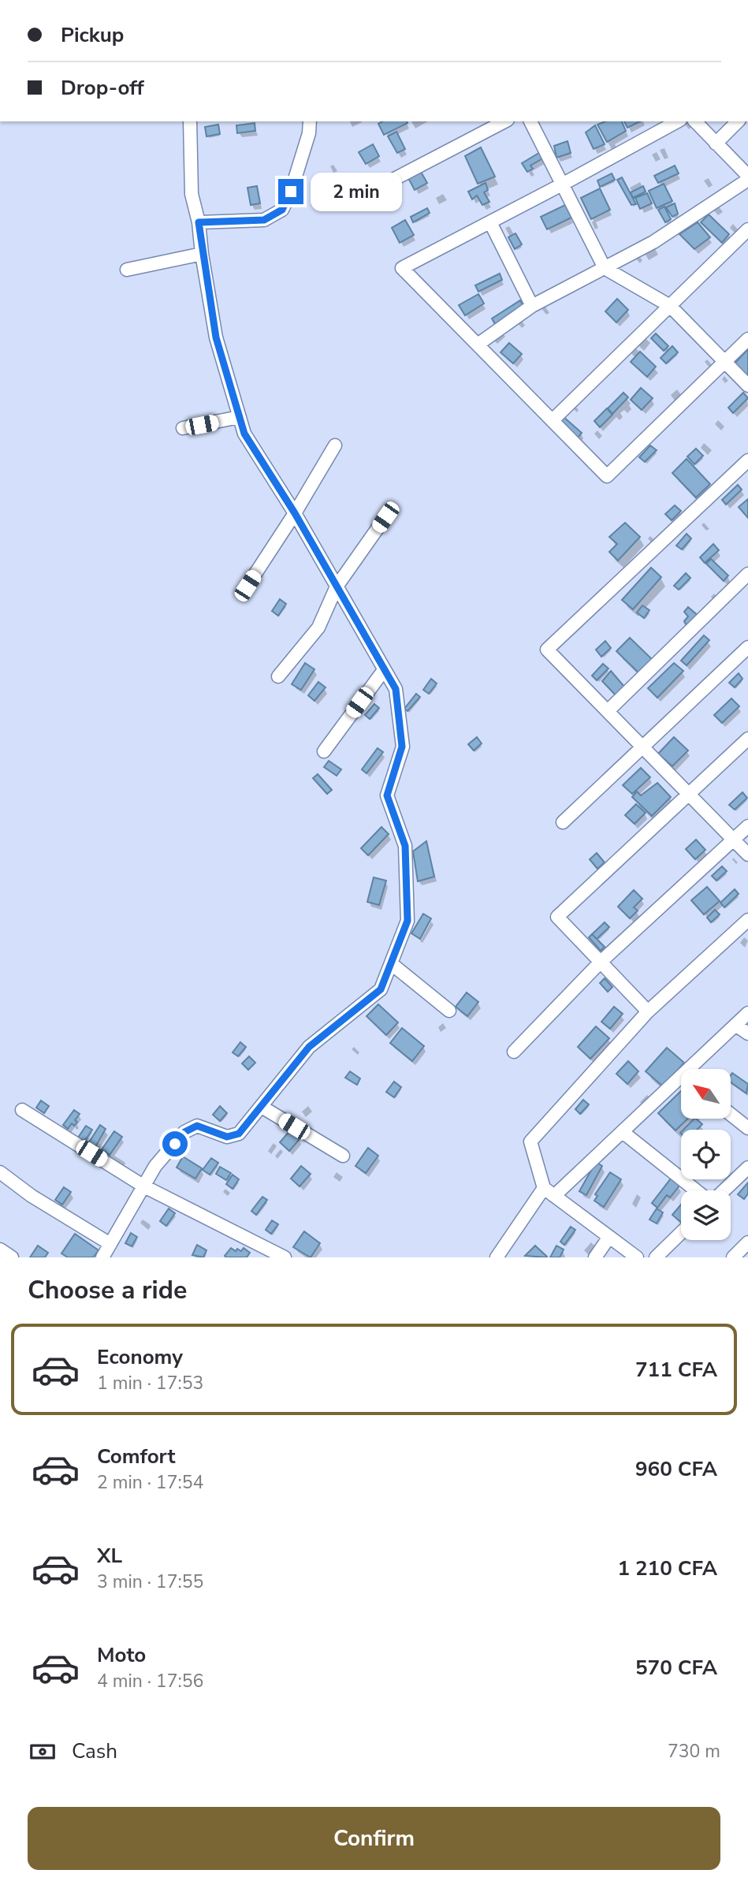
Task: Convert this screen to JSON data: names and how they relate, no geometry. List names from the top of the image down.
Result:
{
  "north": "top left",
  "page": {
    "banner": ["Pickup", "Drop-off"],
    "bubble": "2 min",
    "heading": "Choose a ride",
    "list": [
      {
        "name": "Economy",
        "note": "1 min · 17:53",
        "value": "711 CFA"
      },
      {
        "name": "Comfort",
        "note": "2 min · 17:54",
        "value": "960 CFA"
      },
      {
        "name": "XL",
        "note": "3 min · 17:55",
        "value": "1 210 CFA"
      },
      {
        "name": "Moto",
        "note": "4 min · 17:56",
        "value": "570 CFA"
      }
    ],
    "pay": ["Cash", "730 m"],
    "buttons": "Confirm"
  }
}
